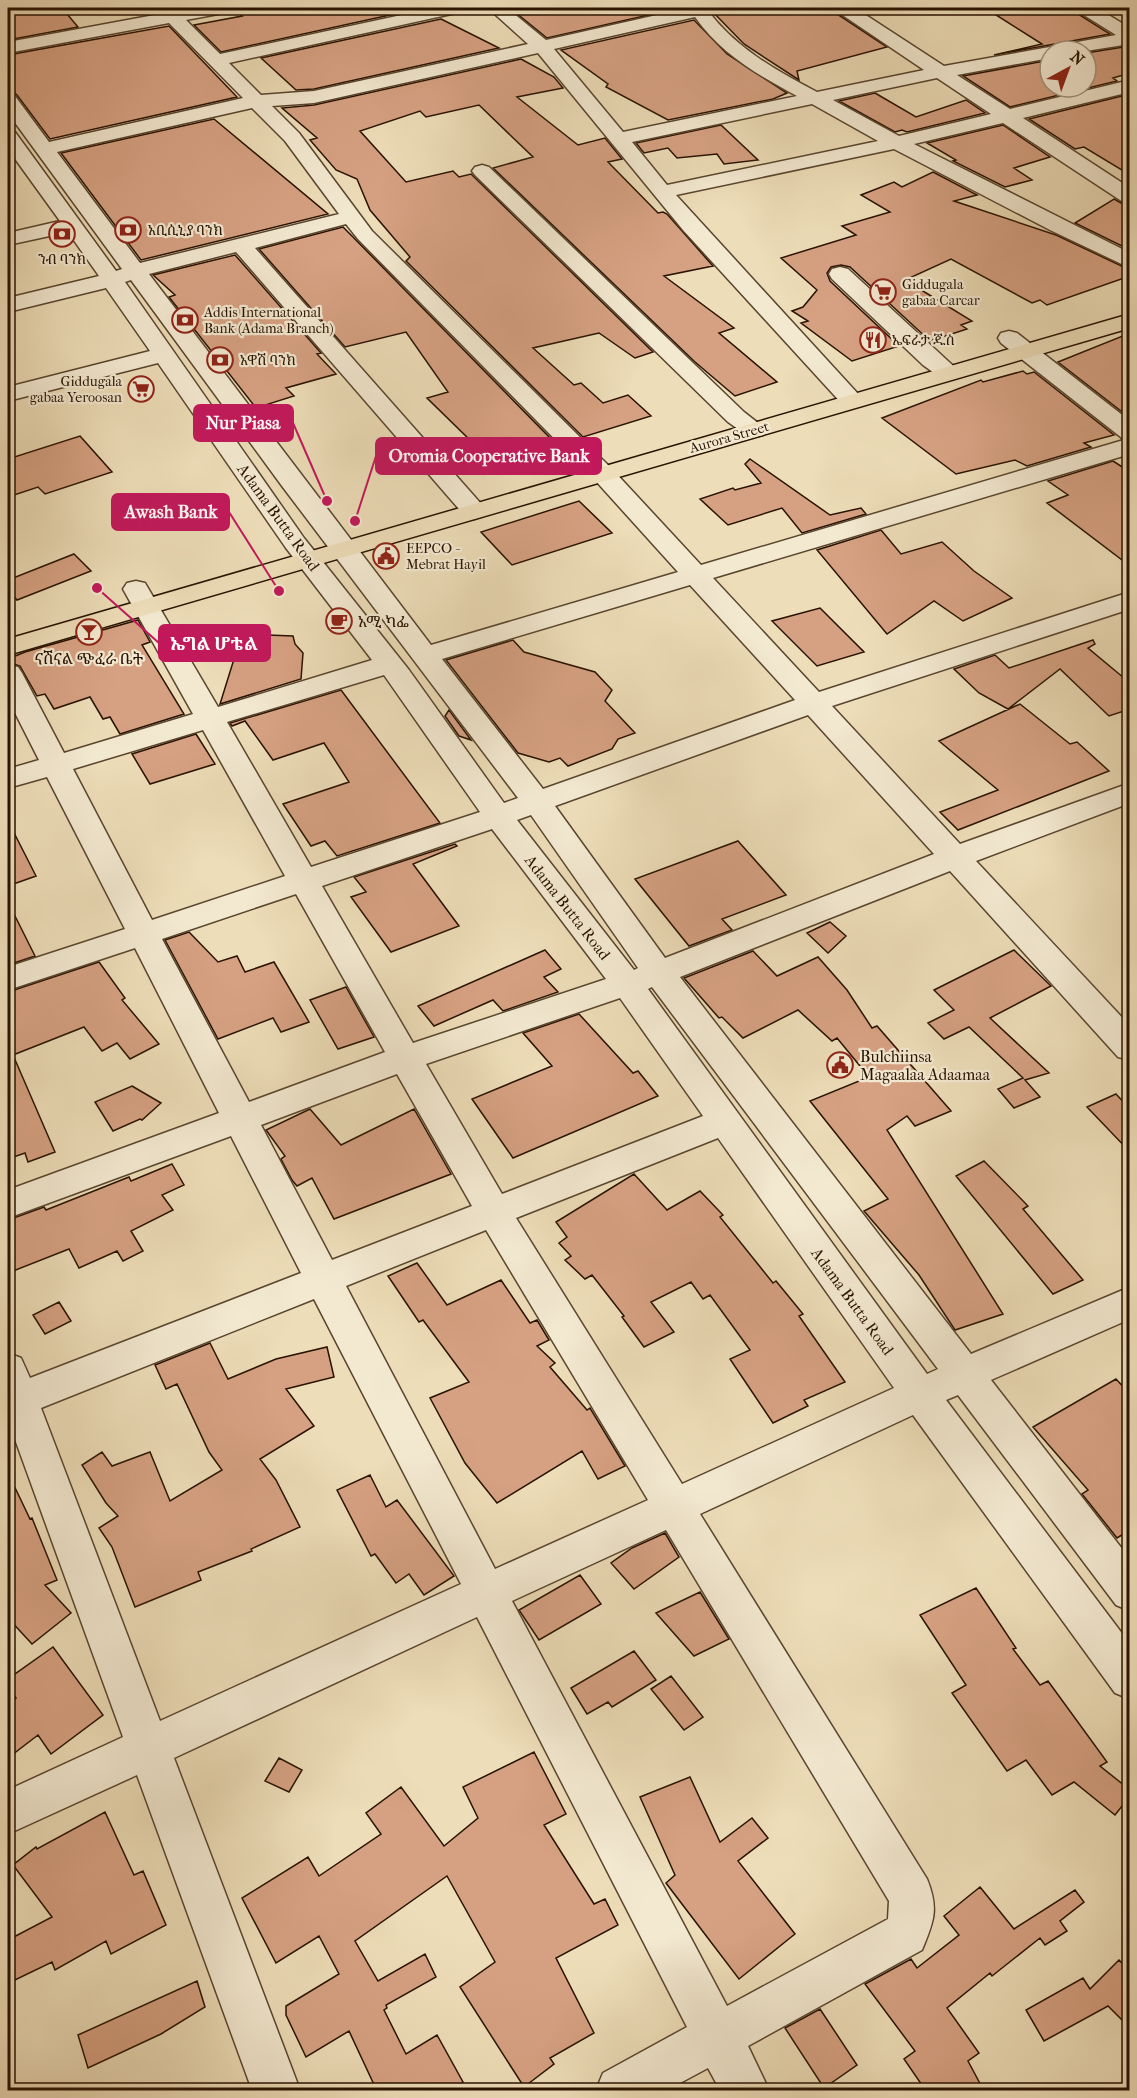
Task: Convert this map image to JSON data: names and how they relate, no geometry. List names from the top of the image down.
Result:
{
  "streets": {
    "main road": ["Aurora Street"],
    "street": ["Adama Butta Road"]
  },
  "crossings": [
    ["Aurora Street", "Adama Butta Road"]
  ],
  "places": {
    "bank": [
      "አቢሲኒያ ባንክ",
      "ንብ ባንክ",
      "Addis International Bank (Adama Branch)",
      "አዋሽ ባንክ"
    ],
    "supermarket": ["Giddugala gabaa Carcar", "Giddugala gabaa Yeroosan"],
    "restaurant": ["ኤፍራታ ጁስ"],
    "other": [
      "Nur Piasa",
      "Oromia Cooperative Bank",
      "ኤግል ሆቴል",
      "Awash Bank"
    ],
    "public building": ["EEPCO - Mebrat Hayil", "Bulchiinsa Magaalaa Adaamaa"],
    "cafe": ["አሚ ካፌ"],
    "bar": ["ናሽናል ጭፈራ ቤት"]
  },
  "north": "top right"
}
